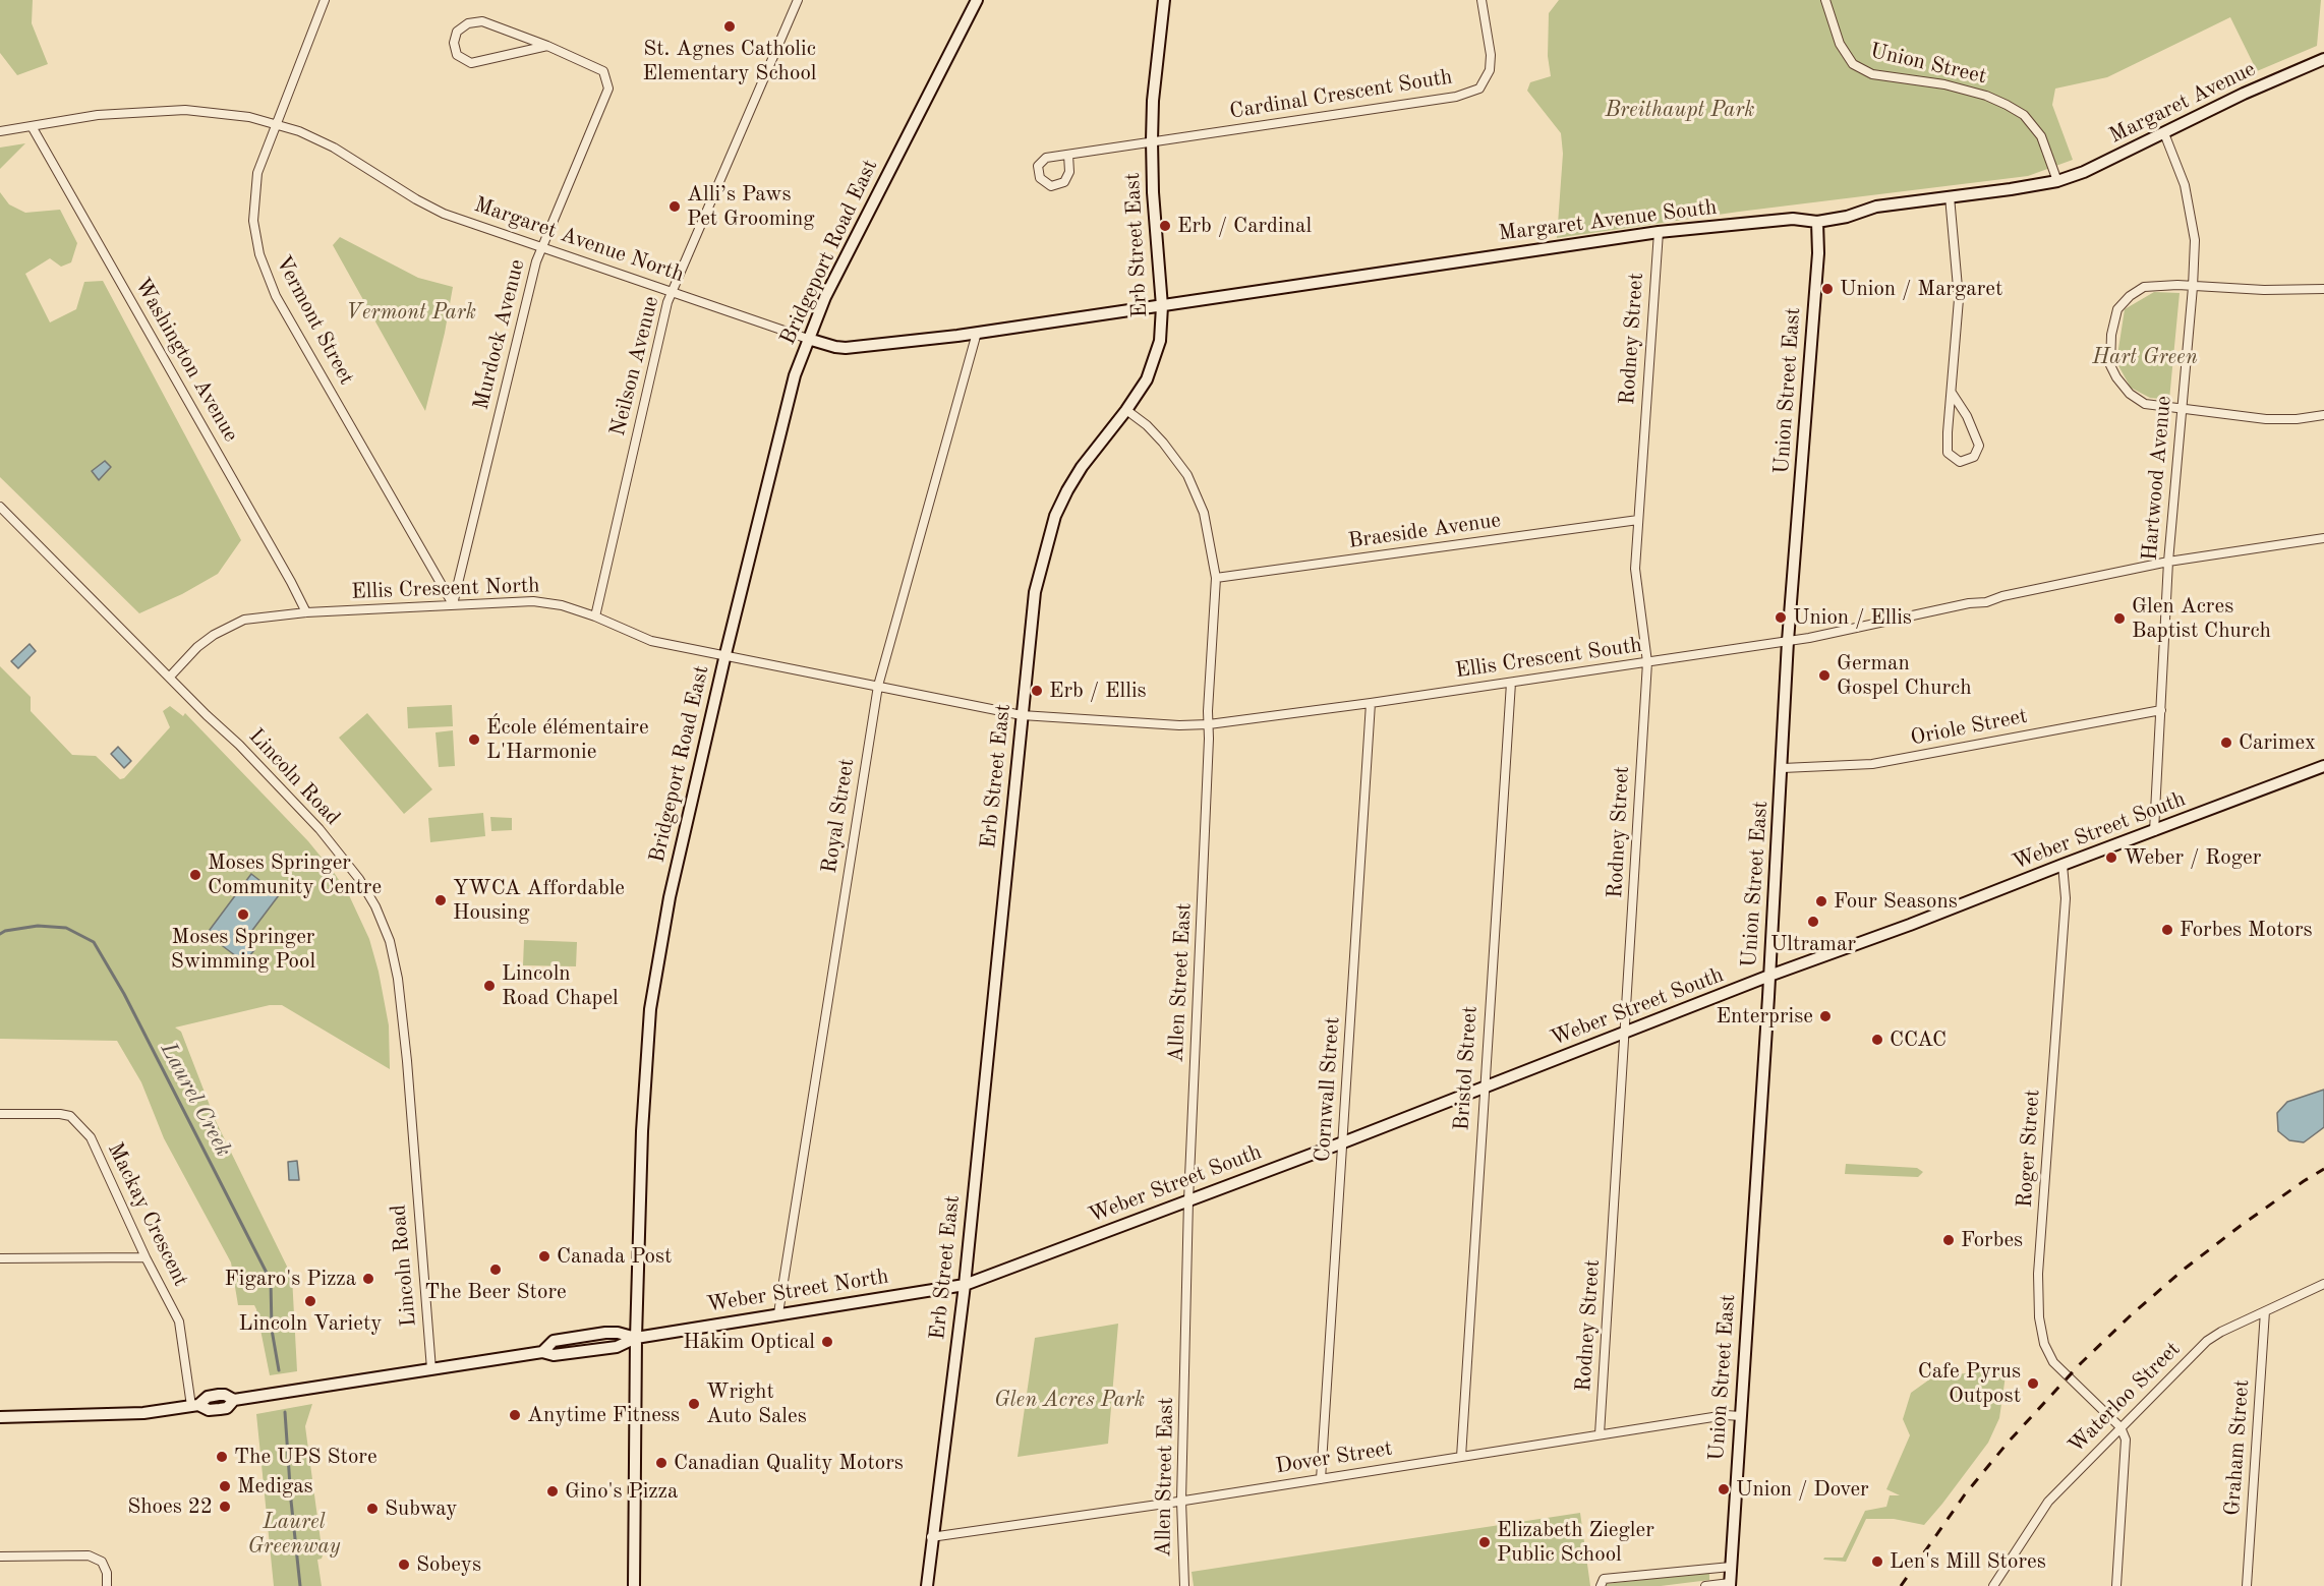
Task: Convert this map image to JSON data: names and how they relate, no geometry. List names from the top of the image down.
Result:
{
  "streets": {
    "main road": [
      "Margaret Avenue",
      "Margaret Avenue South",
      "Margaret Avenue North",
      "Erb Street East",
      "Bridgeport Road East",
      "Union Street East",
      "Weber Street South",
      "Weber Street North"
    ],
    "street": [
      "Union Street",
      "Cardinal Crescent South",
      "Vermont Street",
      "Murdock Avenue",
      "Rodney Street",
      "Washington Avenue",
      "Neilson Avenue",
      "Hartwood Avenue",
      "Braeside Avenue",
      "Ellis Crescent North",
      "Ellis Crescent South",
      "Oriole Street",
      "Lincoln Road",
      "Royal Street",
      "Allen Street East",
      "Bristol Street",
      "Cornwall Street",
      "Roger Street",
      "Mackay Crescent",
      "Waterloo Street",
      "Graham Street",
      "Dover Street"
    ]
  },
  "crossings": [
    ["Union Street", "Margaret Avenue"],
    ["Union Street", "Margaret Avenue South"],
    ["Cardinal Crescent South", "Erb Street East"],
    ["Margaret Avenue", "Margaret Avenue South"],
    ["Margaret Avenue", "Hartwood Avenue"],
    ["Margaret Avenue South", "Margaret Avenue North"],
    ["Margaret Avenue South", "Erb Street East"],
    ["Margaret Avenue South", "Rodney Street"],
    ["Margaret Avenue South", "Union Street East"],
    ["Margaret Avenue North", "Erb Street East"],
    ["Margaret Avenue North", "Bridgeport Road East"],
    ["Margaret Avenue North", "Vermont Street"],
    ["Margaret Avenue North", "Murdock Avenue"],
    ["Margaret Avenue North", "Washington Avenue"],
    ["Margaret Avenue North", "Neilson Avenue"],
    ["Margaret Avenue North", "Royal Street"],
    ["Erb Street East", "Ellis Crescent North"],
    ["Erb Street East", "Ellis Crescent South"],
    ["Erb Street East", "Weber Street South"],
    ["Erb Street East", "Allen Street East"],
    ["Erb Street East", "Weber Street North"],
    ["Erb Street East", "Dover Street"],
    ["Bridgeport Road East", "Ellis Crescent North"],
    ["Bridgeport Road East", "Weber Street North"],
    ["Vermont Street", "Murdock Avenue"],
    ["Vermont Street", "Ellis Crescent North"],
    ["Murdock Avenue", "Ellis Crescent North"],
    ["Rodney Street", "Braeside Avenue"],
    ["Rodney Street", "Ellis Crescent South"],
    ["Rodney Street", "Weber Street South"],
    ["Rodney Street", "Dover Street"],
    ["Washington Avenue", "Ellis Crescent North"],
    ["Neilson Avenue", "Ellis Crescent North"],
    ["Union Street East", "Ellis Crescent South"],
    ["Union Street East", "Oriole Street"],
    ["Union Street East", "Weber Street South"],
    ["Union Street East", "Dover Street"],
    ["Hartwood Avenue", "Ellis Crescent South"],
    ["Hartwood Avenue", "Oriole Street"],
    ["Hartwood Avenue", "Weber Street South"],
    ["Braeside Avenue", "Allen Street East"],
    ["Ellis Crescent North", "Ellis Crescent South"],
    ["Ellis Crescent North", "Lincoln Road"],
    ["Ellis Crescent North", "Royal Street"],
    ["Ellis Crescent South", "Allen Street East"],
    ["Ellis Crescent South", "Bristol Street"],
    ["Ellis Crescent South", "Cornwall Street"],
    ["Lincoln Road", "Weber Street North"],
    ["Royal Street", "Weber Street North"],
    ["Weber Street South", "Allen Street East"],
    ["Weber Street South", "Bristol Street"],
    ["Weber Street South", "Cornwall Street"],
    ["Weber Street South", "Roger Street"],
    ["Weber Street South", "Weber Street North"],
    ["Allen Street East", "Dover Street"],
    ["Bristol Street", "Dover Street"],
    ["Cornwall Street", "Dover Street"],
    ["Roger Street", "Waterloo Street"],
    ["Mackay Crescent", "Weber Street North"],
    ["Waterloo Street", "Graham Street"]
  ],
  "water": ["Laurel Creek"],
  "parks": [
    "Breithaupt Park",
    "Vermont Park",
    "Hart Green",
    "Glen Acres Park",
    "Laurel Greenway"
  ],
  "places": [
    "St. Agnes Catholic Elementary School",
    "Alli’s Paws Pet Grooming",
    "Erb / Cardinal",
    "Union / Margaret",
    "Union / Ellis",
    "Glen Acres Baptist Church",
    "German Gospel Church",
    "Erb / Ellis",
    "École élémentaire L'Harmonie",
    "Carimex",
    "Weber / Roger",
    "Moses Springer Community Centre",
    "YWCA Affordable Housing",
    "Four Seasons",
    "Moses Springer Swimming Pool",
    "Ultramar",
    "Forbes Motors",
    "Lincoln Road Chapel",
    "Enterprise",
    "CCAC",
    "Forbes",
    "Canada Post",
    "The Beer Store",
    "Figaro's Pizza",
    "Lincoln Variety",
    "Hakim Optical",
    "Cafe Pyrus Outpost",
    "Wright Auto Sales",
    "Anytime Fitness",
    "The UPS Store",
    "Canadian Quality Motors",
    "Medigas",
    "Union / Dover",
    "Gino's Pizza",
    "Shoes 22",
    "Subway",
    "Elizabeth Ziegler Public School",
    "Len's Mill Stores",
    "Sobeys"
  ]
}
